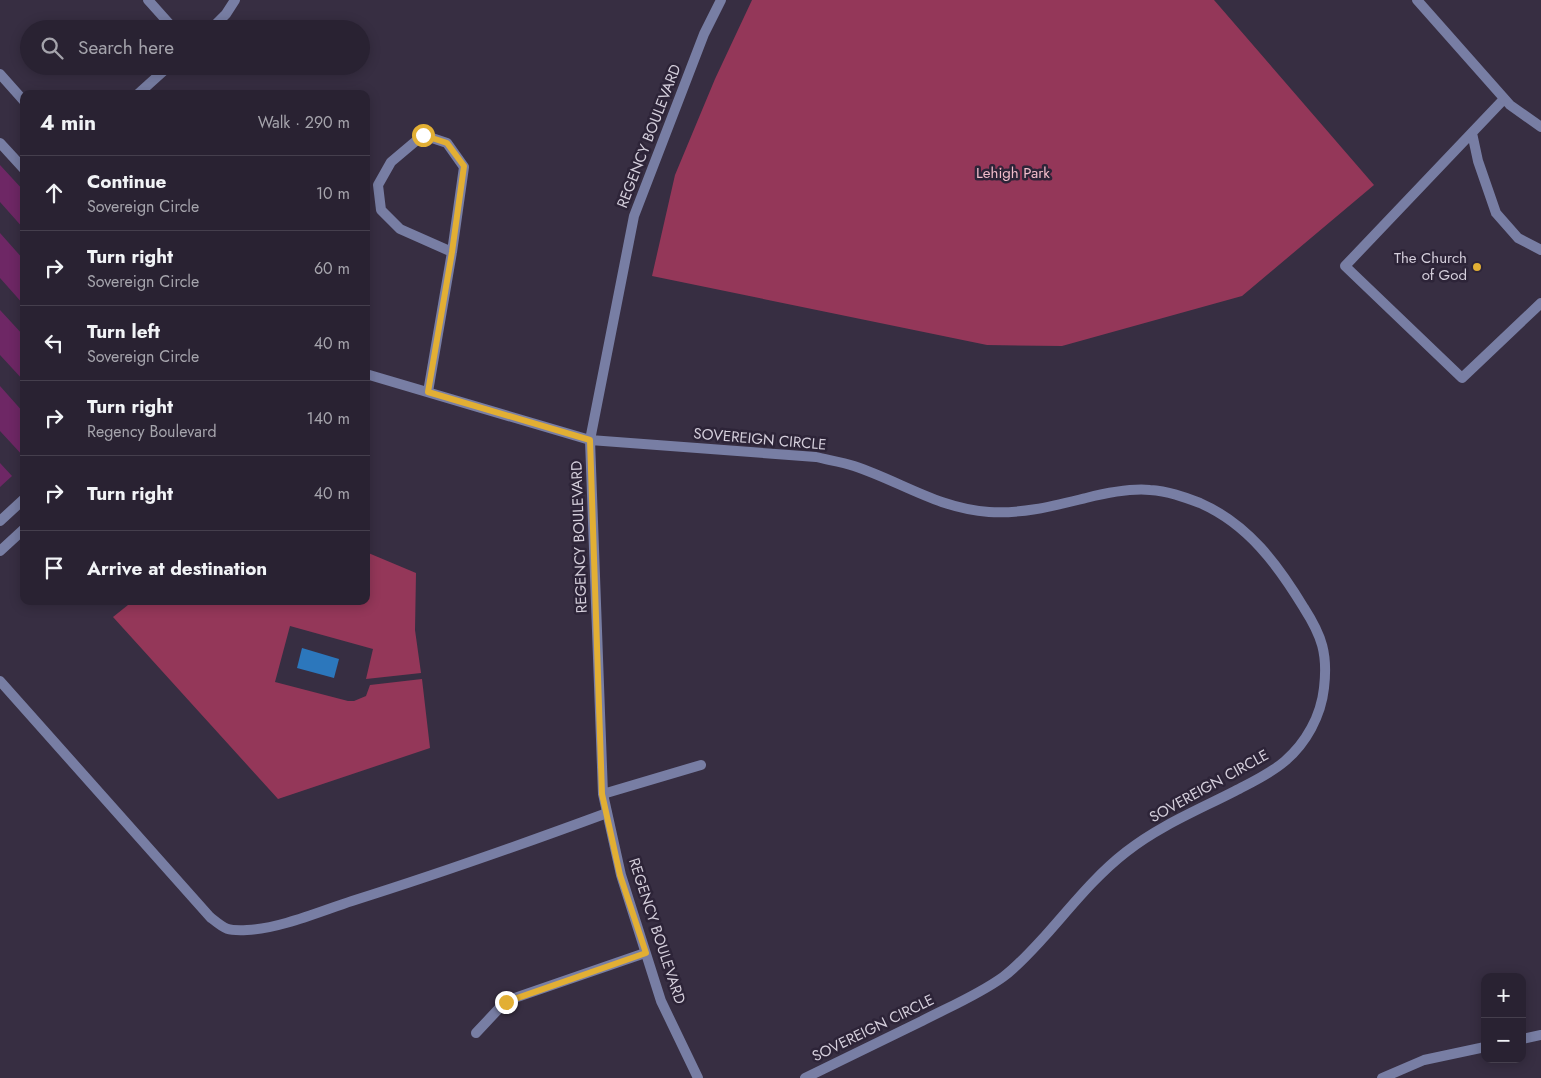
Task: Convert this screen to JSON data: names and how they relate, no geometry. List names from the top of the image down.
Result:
{
  "streets": {
    "street": ["REGENCY BOULEVARD", "SOVEREIGN CIRCLE"]
  },
  "crossings": [
    ["REGENCY BOULEVARD", "SOVEREIGN CIRCLE"]
  ],
  "parks": ["Lehigh Park"],
  "places": ["The Church of God"],
  "page": {
    "search": "Search here",
    "heading": ["4 min", "Walk · 290 m"],
    "list": [
      ["Continue", "Sovereign Circle", "10 m"],
      ["Turn right", "Sovereign Circle", "60 m"],
      ["Turn left", "Sovereign Circle", "40 m"],
      ["Turn right", "Regency Boulevard", "140 m"],
      ["Turn right", "40 m"],
      "Arrive at destination"
    ],
    "map_buttons": ["+", "−"]
  }
}
